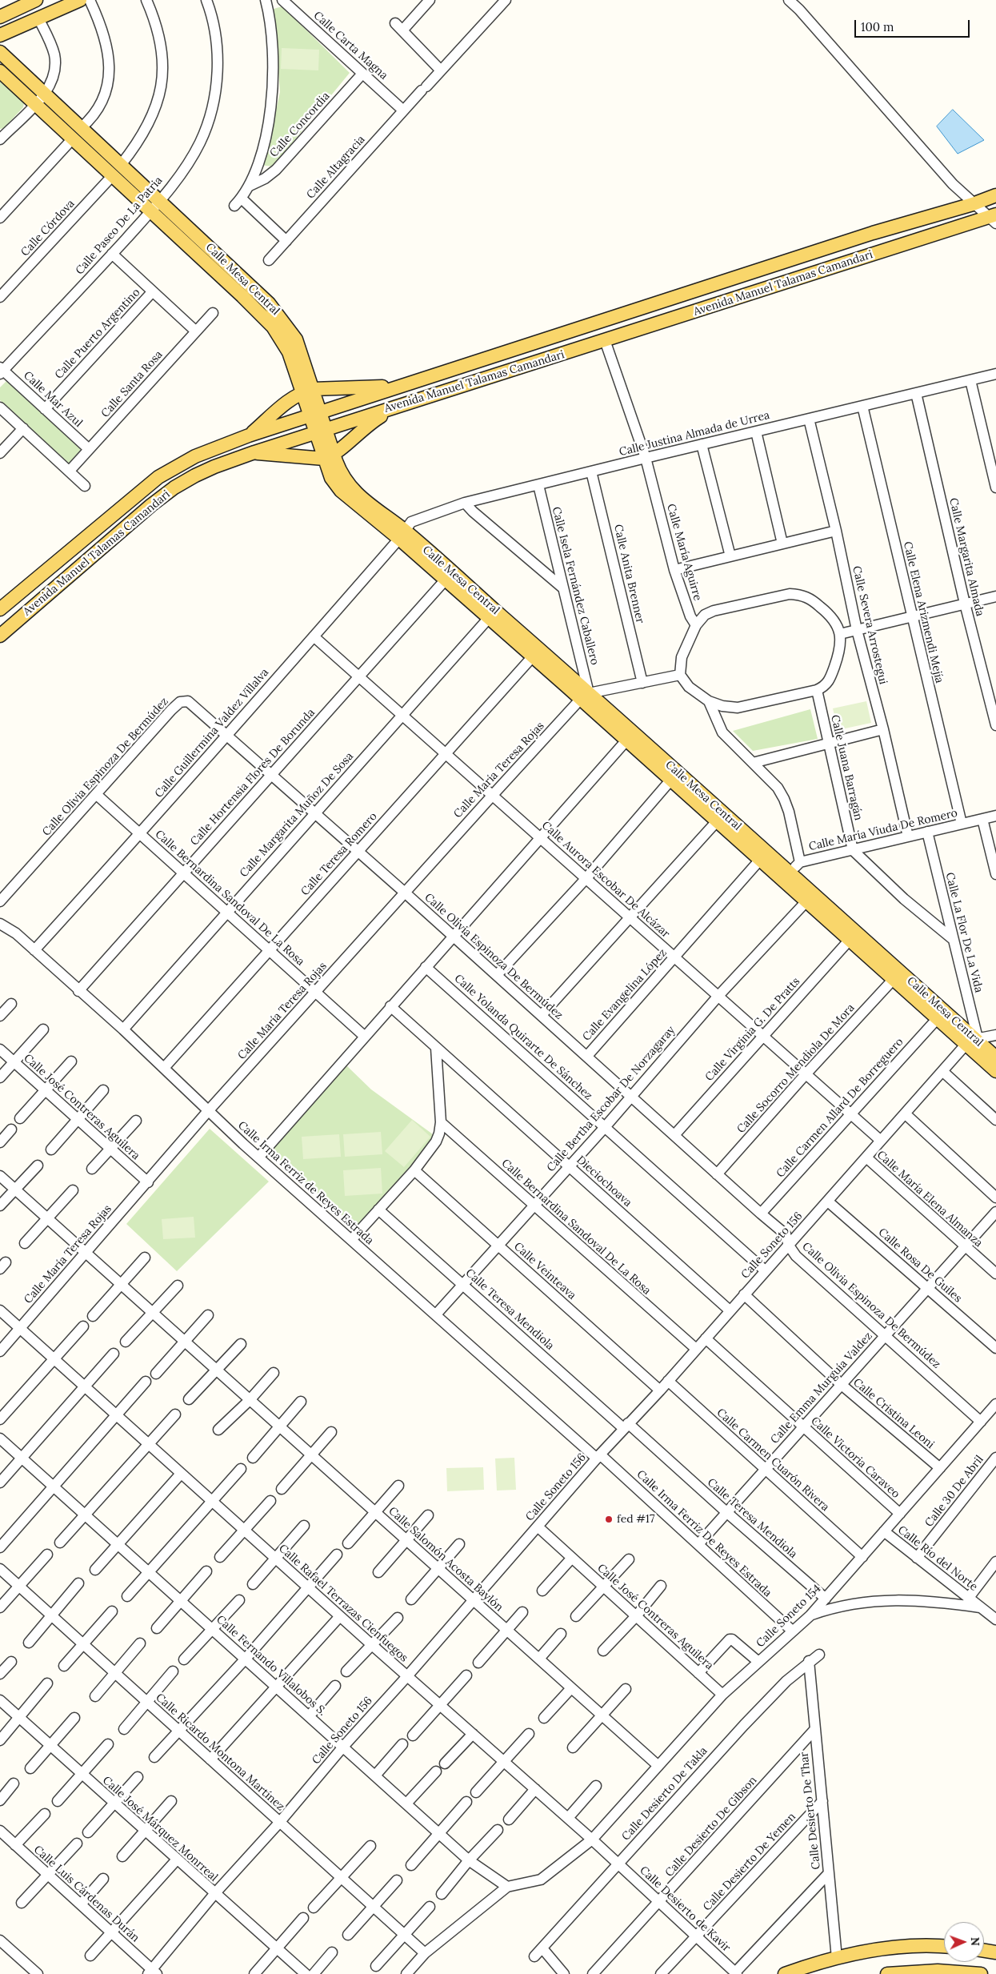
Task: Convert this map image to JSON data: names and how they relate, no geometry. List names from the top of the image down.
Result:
{
  "streets": {
    "main road": ["Calle Mesa Central", "Avenida Manuel Talamas Camandari"],
    "street": [
      "Calle Carta Magna",
      "Calle Concordia",
      "Calle Altagracia",
      "Calle Paseo De La Patria",
      "Calle Córdova",
      "Calle Puerto Argentino",
      "Calle Santa Rosa",
      "Calle Mar Azul",
      "Calle Justina Almada de Urrea",
      "Calle María Aguirre",
      "Calle Margarita Almada",
      "Calle Anita Brenner",
      "Calle Isela Fernández Caballero",
      "Calle Elena Arizmendi Mejía",
      "Calle Severa Arrostegui",
      "Calle Guillermina Valdez Villalva",
      "Calle Olivia Espinoza De Bermúdez",
      "Calle Juana Barragán",
      "Calle María Teresa Rojas",
      "Calle Hortensia Flores De Borunda",
      "Calle Margarita Muñoz De Sosa",
      "Calle María Viuda De Romero",
      "Calle Teresa Romero",
      "Calle Aurora Escobar De Alcázar",
      "Calle Bernardina Sandoval De La Rosa",
      "Calle La Flor De La Vida",
      "Calle Evangelina López",
      "Calle Virginia G. De Pratts",
      "Calle Yolanda Quirarte De Sánchez",
      "Calle Socorro Mendiola De Mora",
      "Calle Bertha Escobar De Norzagaray",
      "Calle José Contreras Aguilera",
      "Calle Carmen Allard De Borreguero",
      "Dieciochoava",
      "Calle Irma Ferriz de Reyes Estrada",
      "Calle María Elena Almanza",
      "Calle Soneto 156",
      "Calle Rosa De Guiles",
      "Calle Veinteava",
      "Calle Teresa Mendiola",
      "Calle Emma Murguía Valdez",
      "Calle Cristina Leoni",
      "Calle Victoria Caraveo",
      "Calle Carmen Cuarón Rivera",
      "Calle 30 De Abril",
      "Calle Irma Ferriz De Reyes Estrada",
      "Calle Río del Norte",
      "Calle Salomón Acosta Baylón",
      "Calle Rafael Terrazas Cienfuegos",
      "Calle Soneto 154",
      "Calle Fernando Villalobos S.",
      "Calle Ricardo Montona Martínez",
      "Calle Desierto De Takla",
      "Calle Desierto De Thar",
      "Calle Desierto De Gibson",
      "Calle José Márquez Monrreal",
      "Calle Desierto De Yemen",
      "Calle Luis Cárdenas Durán",
      "Calle Desierto de Kavir"
    ]
  },
  "crossings": [
    ["Calle Carta Magna", "Calle Concordia"],
    ["Calle Carta Magna", "Calle Altagracia"],
    ["Calle Paseo De La Patria", "Calle Mesa Central"],
    ["Calle Paseo De La Patria", "Calle Mar Azul"],
    ["Calle Córdova", "Calle Mesa Central"],
    ["Calle Mesa Central", "Avenida Manuel Talamas Camandari"],
    ["Calle Mesa Central", "Calle Justina Almada de Urrea"],
    ["Calle Mesa Central", "Calle Isela Fernández Caballero"],
    ["Calle Mesa Central", "Calle Guillermina Valdez Villalva"],
    ["Calle Mesa Central", "Calle María Teresa Rojas"],
    ["Calle Mesa Central", "Calle Hortensia Flores De Borunda"],
    ["Calle Mesa Central", "Calle Margarita Muñoz De Sosa"],
    ["Calle Mesa Central", "Calle María Viuda De Romero"],
    ["Calle Mesa Central", "Calle Teresa Romero"],
    ["Calle Mesa Central", "Calle La Flor De La Vida"],
    ["Calle Mesa Central", "Calle Evangelina López"],
    ["Calle Mesa Central", "Calle Virginia G. De Pratts"],
    ["Calle Mesa Central", "Calle Socorro Mendiola De Mora"],
    ["Calle Mesa Central", "Calle Bertha Escobar De Norzagaray"],
    ["Calle Mesa Central", "Calle Carmen Allard De Borreguero"],
    ["Calle Mesa Central", "Calle Soneto 156"],
    ["Avenida Manuel Talamas Camandari", "Calle María Aguirre"],
    ["Calle Puerto Argentino", "Calle Mar Azul"],
    ["Calle Santa Rosa", "Calle Mar Azul"],
    ["Calle Justina Almada de Urrea", "Calle María Aguirre"],
    ["Calle Justina Almada de Urrea", "Calle Margarita Almada"],
    ["Calle Justina Almada de Urrea", "Calle Anita Brenner"],
    ["Calle Justina Almada de Urrea", "Calle Isela Fernández Caballero"],
    ["Calle Justina Almada de Urrea", "Calle Elena Arizmendi Mejía"],
    ["Calle Justina Almada de Urrea", "Calle Severa Arrostegui"],
    ["Calle Justina Almada de Urrea", "Calle Guillermina Valdez Villalva"],
    ["Calle María Aguirre", "Calle Juana Barragán"],
    ["Calle Isela Fernández Caballero", "Calle María Teresa Rojas"],
    ["Calle Elena Arizmendi Mejía", "Calle María Viuda De Romero"],
    ["Calle Severa Arrostegui", "Calle María Viuda De Romero"],
    ["Calle Guillermina Valdez Villalva", "Calle Olivia Espinoza De Bermúdez"],
    ["Calle Guillermina Valdez Villalva", "Calle Aurora Escobar De Alcázar"],
    ["Calle Guillermina Valdez Villalva", "Calle Bernardina Sandoval De La Rosa"],
    ["Calle Guillermina Valdez Villalva", "Calle Irma Ferriz de Reyes Estrada"],
    ["Calle Olivia Espinoza De Bermúdez", "Calle María Teresa Rojas"],
    ["Calle Olivia Espinoza De Bermúdez", "Calle Hortensia Flores De Borunda"],
    ["Calle Olivia Espinoza De Bermúdez", "Calle Margarita Muñoz De Sosa"],
    ["Calle Olivia Espinoza De Bermúdez", "Calle Teresa Romero"],
    ["Calle Olivia Espinoza De Bermúdez", "Calle Bernardina Sandoval De La Rosa"],
    ["Calle Olivia Espinoza De Bermúdez", "Calle Evangelina López"],
    ["Calle Olivia Espinoza De Bermúdez", "Calle Virginia G. De Pratts"],
    ["Calle Olivia Espinoza De Bermúdez", "Calle Socorro Mendiola De Mora"],
    ["Calle Olivia Espinoza De Bermúdez", "Calle Bertha Escobar De Norzagaray"],
    ["Calle Olivia Espinoza De Bermúdez", "Calle Carmen Allard De Borreguero"],
    ["Calle Olivia Espinoza De Bermúdez", "Calle Soneto 156"],
    ["Calle Olivia Espinoza De Bermúdez", "Calle Emma Murguía Valdez"],
    ["Calle Olivia Espinoza De Bermúdez", "Calle Soneto 154"],
    ["Calle Juana Barragán", "Calle María Viuda De Romero"],
    ["Calle María Teresa Rojas", "Calle Aurora Escobar De Alcázar"],
    ["Calle María Teresa Rojas", "Calle Bernardina Sandoval De La Rosa"],
    ["Calle María Teresa Rojas", "Calle José Contreras Aguilera"],
    ["Calle María Teresa Rojas", "Calle Irma Ferriz de Reyes Estrada"],
    ["Calle María Teresa Rojas", "Calle Salomón Acosta Baylón"],
    ["Calle María Teresa Rojas", "Calle Rafael Terrazas Cienfuegos"],
    ["Calle Hortensia Flores De Borunda", "Calle Aurora Escobar De Alcázar"],
    ["Calle Hortensia Flores De Borunda", "Calle Bernardina Sandoval De La Rosa"],
    ["Calle Hortensia Flores De Borunda", "Calle Irma Ferriz de Reyes Estrada"],
    ["Calle Margarita Muñoz De Sosa", "Calle Aurora Escobar De Alcázar"],
    ["Calle Margarita Muñoz De Sosa", "Calle Bernardina Sandoval De La Rosa"],
    ["Calle Margarita Muñoz De Sosa", "Calle Irma Ferriz de Reyes Estrada"],
    ["Calle María Viuda De Romero", "Calle La Flor De La Vida"],
    ["Calle Teresa Romero", "Calle Aurora Escobar De Alcázar"],
    ["Calle Teresa Romero", "Calle Bernardina Sandoval De La Rosa"],
    ["Calle Teresa Romero", "Calle Irma Ferriz de Reyes Estrada"],
    ["Calle Aurora Escobar De Alcázar", "Calle Evangelina López"],
    ["Calle Aurora Escobar De Alcázar", "Calle Virginia G. De Pratts"],
    ["Calle Aurora Escobar De Alcázar", "Calle Socorro Mendiola De Mora"],
    ["Calle Aurora Escobar De Alcázar", "Calle Bertha Escobar De Norzagaray"],
    ["Calle Aurora Escobar De Alcázar", "Calle Carmen Allard De Borreguero"],
    ["Calle Aurora Escobar De Alcázar", "Calle Soneto 156"],
    ["Calle Bernardina Sandoval De La Rosa", "Calle Bertha Escobar De Norzagaray"],
    ["Calle Bernardina Sandoval De La Rosa", "Calle Soneto 156"],
    ["Calle Bernardina Sandoval De La Rosa", "Calle Irma Ferriz De Reyes Estrada"],
    ["Calle La Flor De La Vida", "Calle Soneto 156"],
    ["Calle Yolanda Quirarte De Sánchez", "Calle Bertha Escobar De Norzagaray"],
    ["Calle Yolanda Quirarte De Sánchez", "Calle Soneto 156"],
    ["Calle Bertha Escobar De Norzagaray", "Dieciochoava"],
    ["Calle Bertha Escobar De Norzagaray", "Calle Irma Ferriz de Reyes Estrada"],
    ["Calle Bertha Escobar De Norzagaray", "Calle Veinteava"],
    ["Calle Bertha Escobar De Norzagaray", "Calle Teresa Mendiola"],
    ["Calle José Contreras Aguilera", "Calle Soneto 156"],
    ["Calle José Contreras Aguilera", "Calle Soneto 154"],
    ["Dieciochoava", "Calle Soneto 156"],
    ["Dieciochoava", "Calle Irma Ferriz De Reyes Estrada"],
    ["Calle Irma Ferriz de Reyes Estrada", "Calle Soneto 156"],
    ["Calle Irma Ferriz de Reyes Estrada", "Calle Irma Ferriz De Reyes Estrada"],
    ["Calle María Elena Almanza", "Calle Soneto 156"],
    ["Calle María Elena Almanza", "Calle Emma Murguía Valdez"],
    ["Calle Soneto 156", "Calle Rosa De Guiles"],
    ["Calle Soneto 156", "Calle Veinteava"],
    ["Calle Soneto 156", "Calle Teresa Mendiola"],
    ["Calle Soneto 156", "Calle Cristina Leoni"],
    ["Calle Soneto 156", "Calle Victoria Caraveo"],
    ["Calle Soneto 156", "Calle Carmen Cuarón Rivera"],
    ["Calle Soneto 156", "Calle Irma Ferriz De Reyes Estrada"],
    ["Calle Soneto 156", "Calle Salomón Acosta Baylón"],
    ["Calle Soneto 156", "Calle Rafael Terrazas Cienfuegos"],
    ["Calle Soneto 156", "Calle Fernando Villalobos S."],
    ["Calle Soneto 156", "Calle Ricardo Montona Martínez"],
    ["Calle Soneto 156", "Calle José Márquez Monrreal"],
    ["Calle Soneto 156", "Calle Luis Cárdenas Durán"],
    ["Calle Rosa De Guiles", "Calle Emma Murguía Valdez"],
    ["Calle Veinteava", "Calle Irma Ferriz De Reyes Estrada"],
    ["Calle Teresa Mendiola", "Calle Emma Murguía Valdez"],
    ["Calle Teresa Mendiola", "Calle Irma Ferriz De Reyes Estrada"],
    ["Calle Teresa Mendiola", "Calle Soneto 154"],
    ["Calle Emma Murguía Valdez", "Calle Cristina Leoni"],
    ["Calle Emma Murguía Valdez", "Calle Victoria Caraveo"],
    ["Calle Emma Murguía Valdez", "Calle Carmen Cuarón Rivera"],
    ["Calle Emma Murguía Valdez", "Calle Irma Ferriz De Reyes Estrada"],
    ["Calle Cristina Leoni", "Calle Soneto 154"],
    ["Calle Victoria Caraveo", "Calle Soneto 154"],
    ["Calle Carmen Cuarón Rivera", "Calle Soneto 154"],
    ["Calle 30 De Abril", "Calle Río del Norte"],
    ["Calle Irma Ferriz De Reyes Estrada", "Calle Soneto 154"],
    ["Calle Río del Norte", "Calle Soneto 154"],
    ["Calle Salomón Acosta Baylón", "Calle Soneto 154"],
    ["Calle Rafael Terrazas Cienfuegos", "Calle Soneto 154"],
    ["Calle Rafael Terrazas Cienfuegos", "Calle Desierto De Takla"],
    ["Calle Rafael Terrazas Cienfuegos", "Calle Desierto de Kavir"],
    ["Calle Desierto De Takla", "Calle Desierto De Thar"],
    ["Calle Desierto De Takla", "Calle Desierto de Kavir"],
    ["Calle Desierto De Thar", "Calle Desierto De Gibson"],
    ["Calle Desierto De Thar", "Calle Desierto De Yemen"],
    ["Calle Desierto De Gibson", "Calle Desierto de Kavir"],
    ["Calle Desierto De Yemen", "Calle Desierto de Kavir"]
  ],
  "places": ["fed #17"],
  "scale_bar": "100 m",
  "north": "right"
}
